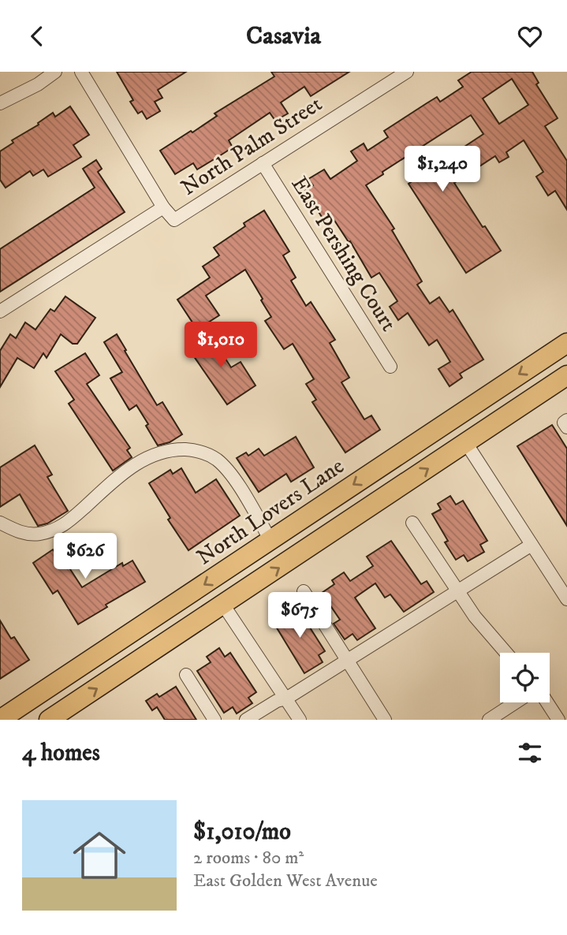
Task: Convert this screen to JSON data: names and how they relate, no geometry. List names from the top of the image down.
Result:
{
  "streets": {
    "main road": ["North Lovers Lane"],
    "street": ["North Palm Street", "East Pershing Court"]
  },
  "crossings": [
    ["North Palm Street", "East Pershing Court"]
  ],
  "page": {
    "header": "Casavia",
    "price": [
      "$1,240",
      "$1,010",
      "$626",
      "$675"
    ],
    "heading": "4 homes",
    "list": [
      {
        "name": "$1,010/mo",
        "note": "2 rooms · 80 m² · East Golden West Avenue"
      }
    ]
  }
}
